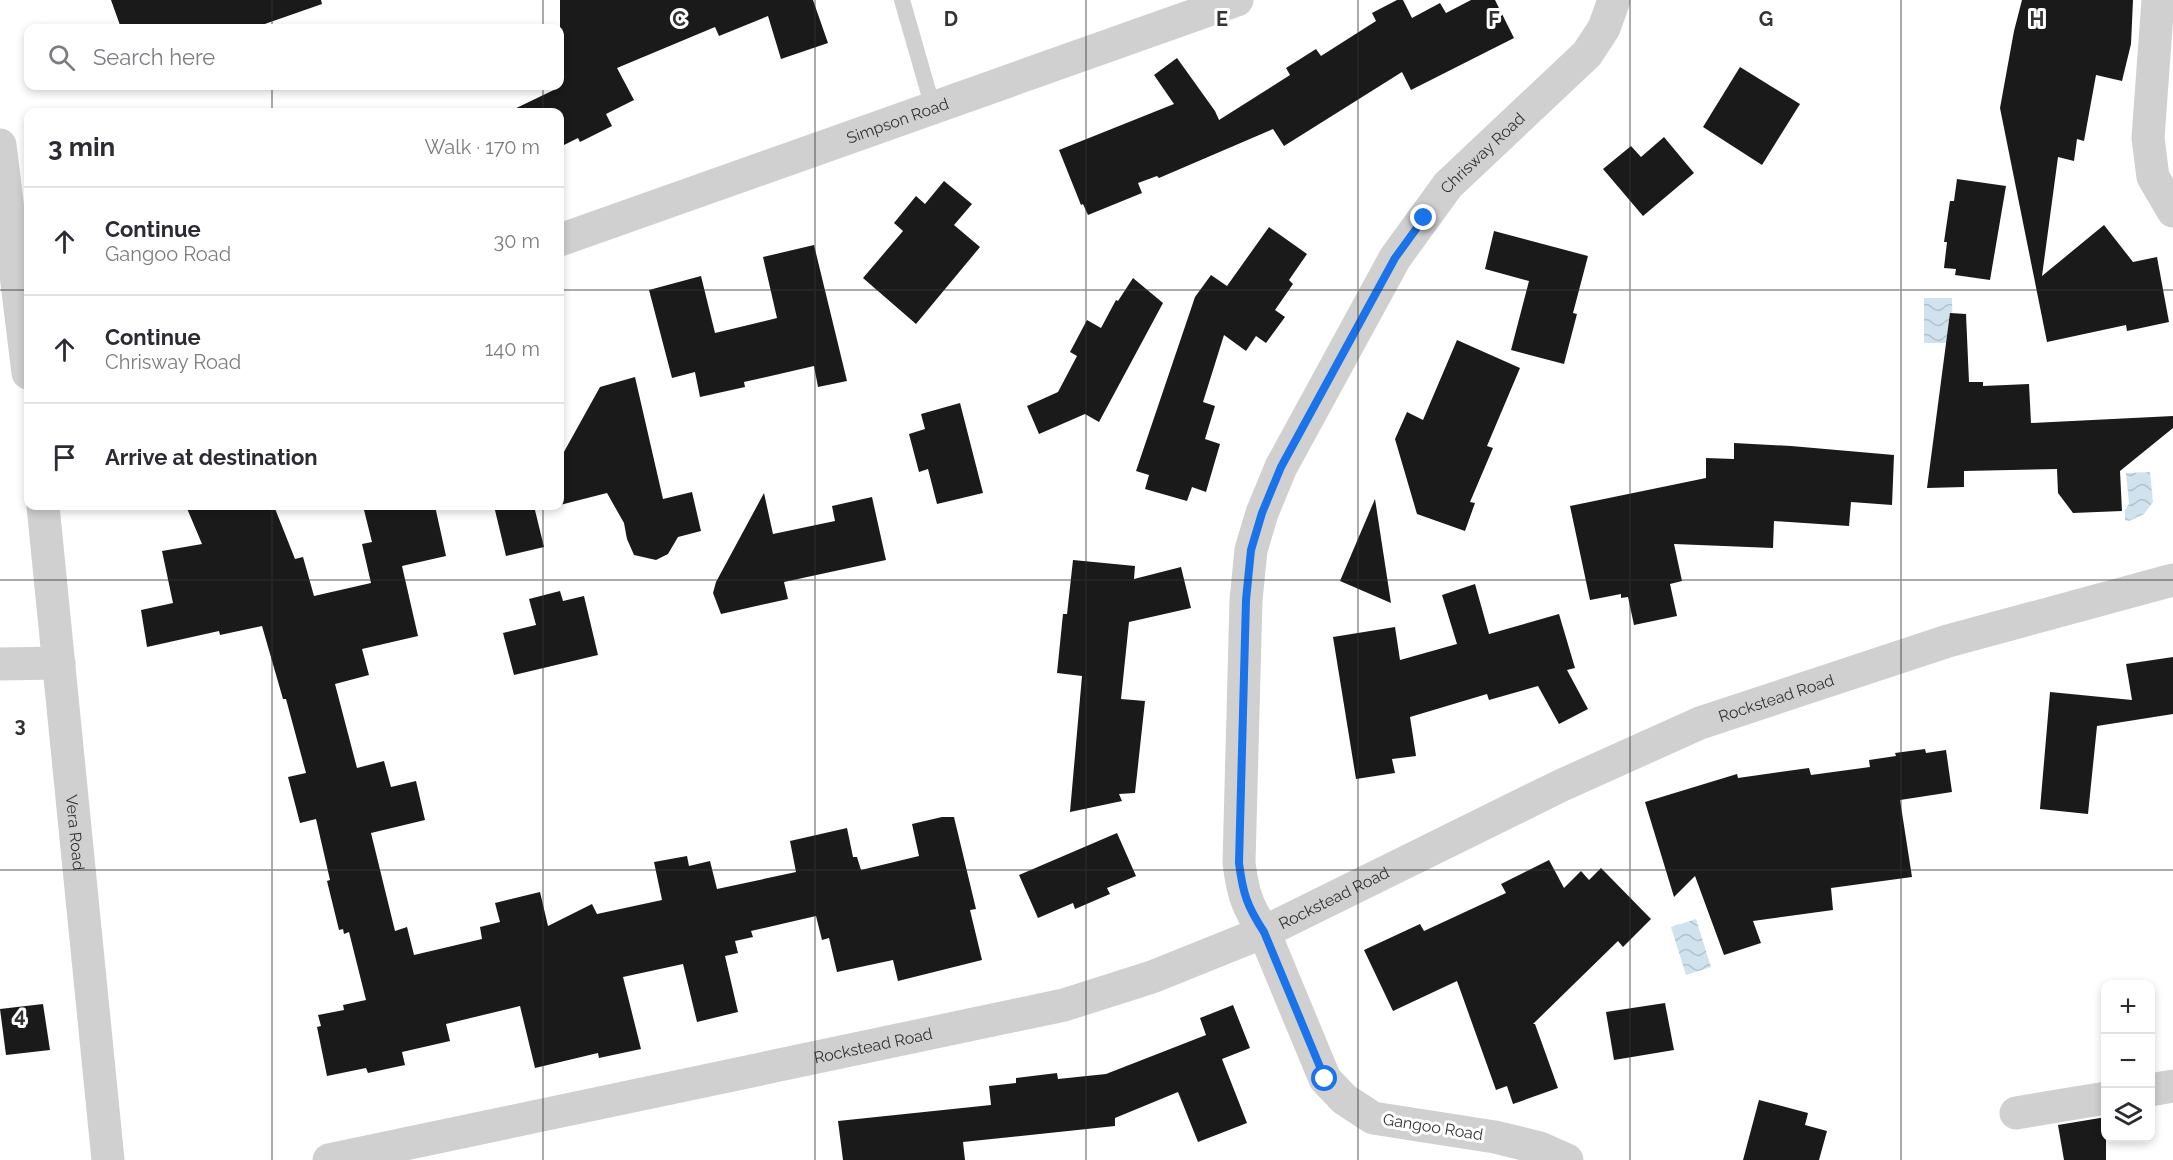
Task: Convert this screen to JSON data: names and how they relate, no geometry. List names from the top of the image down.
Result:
{
  "streets": {
    "street": [
      "Simpson Road",
      "Chrisway Road",
      "Rockstead Road",
      "Vera Road",
      "Gangoo Road"
    ]
  },
  "crossings": [
    ["Chrisway Road", "Rockstead Road"],
    ["Chrisway Road", "Gangoo Road"],
    ["Rockstead Road", "Gangoo Road"]
  ],
  "page": {
    "search": "Search here",
    "heading": ["3 min", "Walk · 170 m"],
    "list": [
      ["Continue", "Gangoo Road", "30 m"],
      ["Continue", "Chrisway Road", "140 m"],
      "Arrive at destination"
    ],
    "map_buttons": ["+", "−"]
  },
  "grid": {
    "columns": [
      "C",
      "D",
      "E",
      "F",
      "G",
      "H"
    ],
    "rows": ["3", "4"]
  }
}
